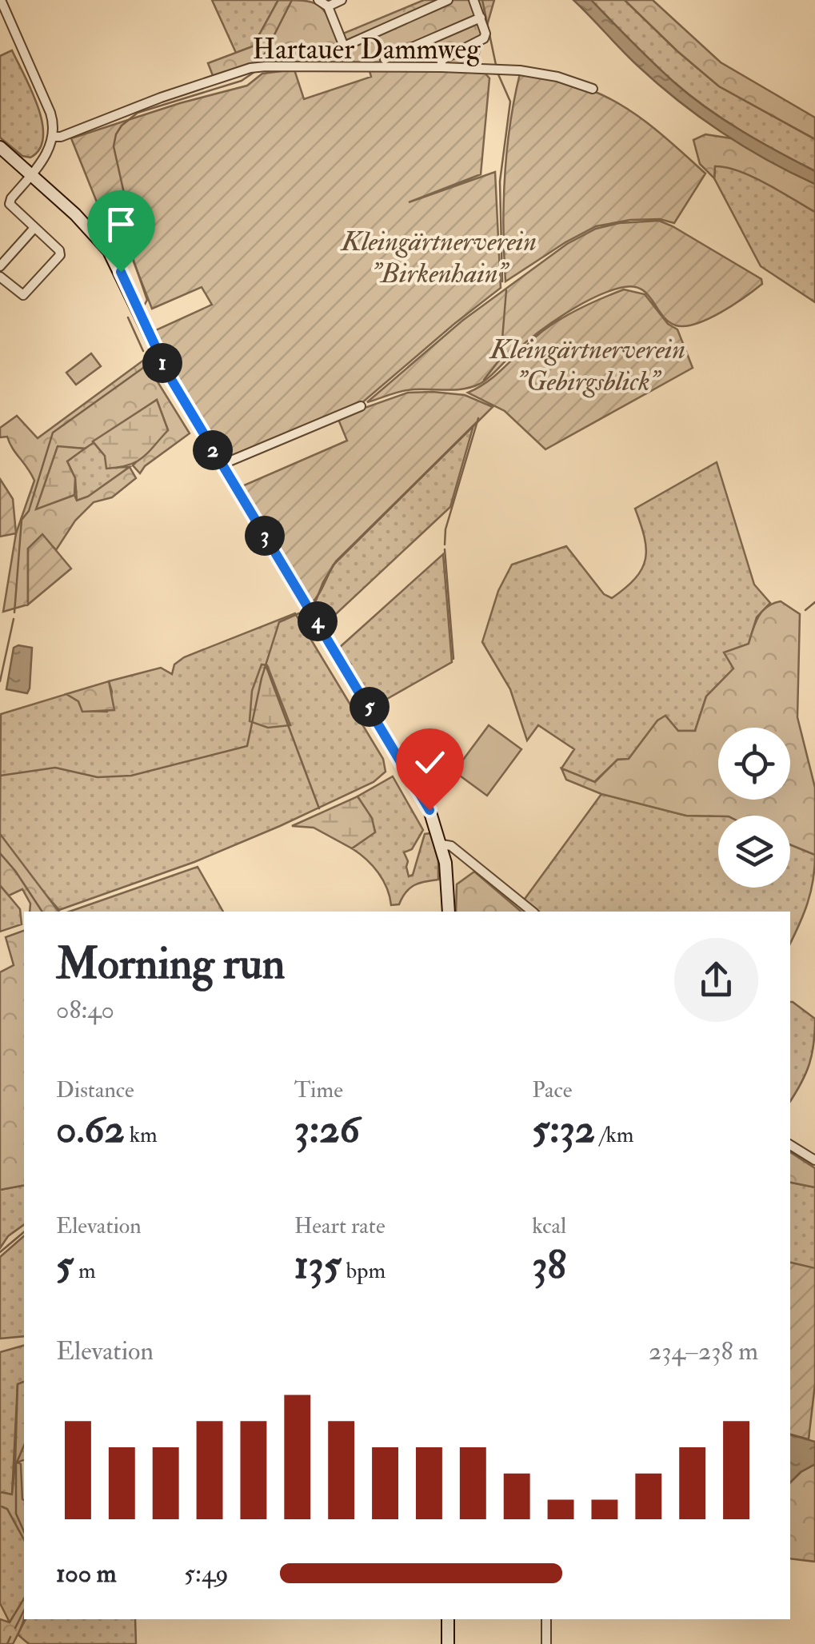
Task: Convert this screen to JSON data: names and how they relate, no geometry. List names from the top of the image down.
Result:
{
  "streets": {
    "street": ["Hartauer Dammweg"]
  },
  "parks": ["Kleingärtnerverein \"Birkenhain\"", "Kleingärtnerverein \"Gebirgsblick\""],
  "page": {
    "pins": [
      "1",
      "2",
      "3",
      "4",
      "5"
    ],
    "heading": ["Morning run", "08:40"],
    "stats": [
      ["Distance", "0.62 km"],
      ["Time", "3:26"],
      ["Pace", "5:32 /km"],
      ["Elevation", "5 m"],
      ["Heart rate", "135 bpm"],
      ["kcal", "38"]
    ],
    "chart": ["Elevation", "234–238 m"],
    "list": [
      {
        "name": "100 m",
        "note": "5:49"
      }
    ]
  }
}
